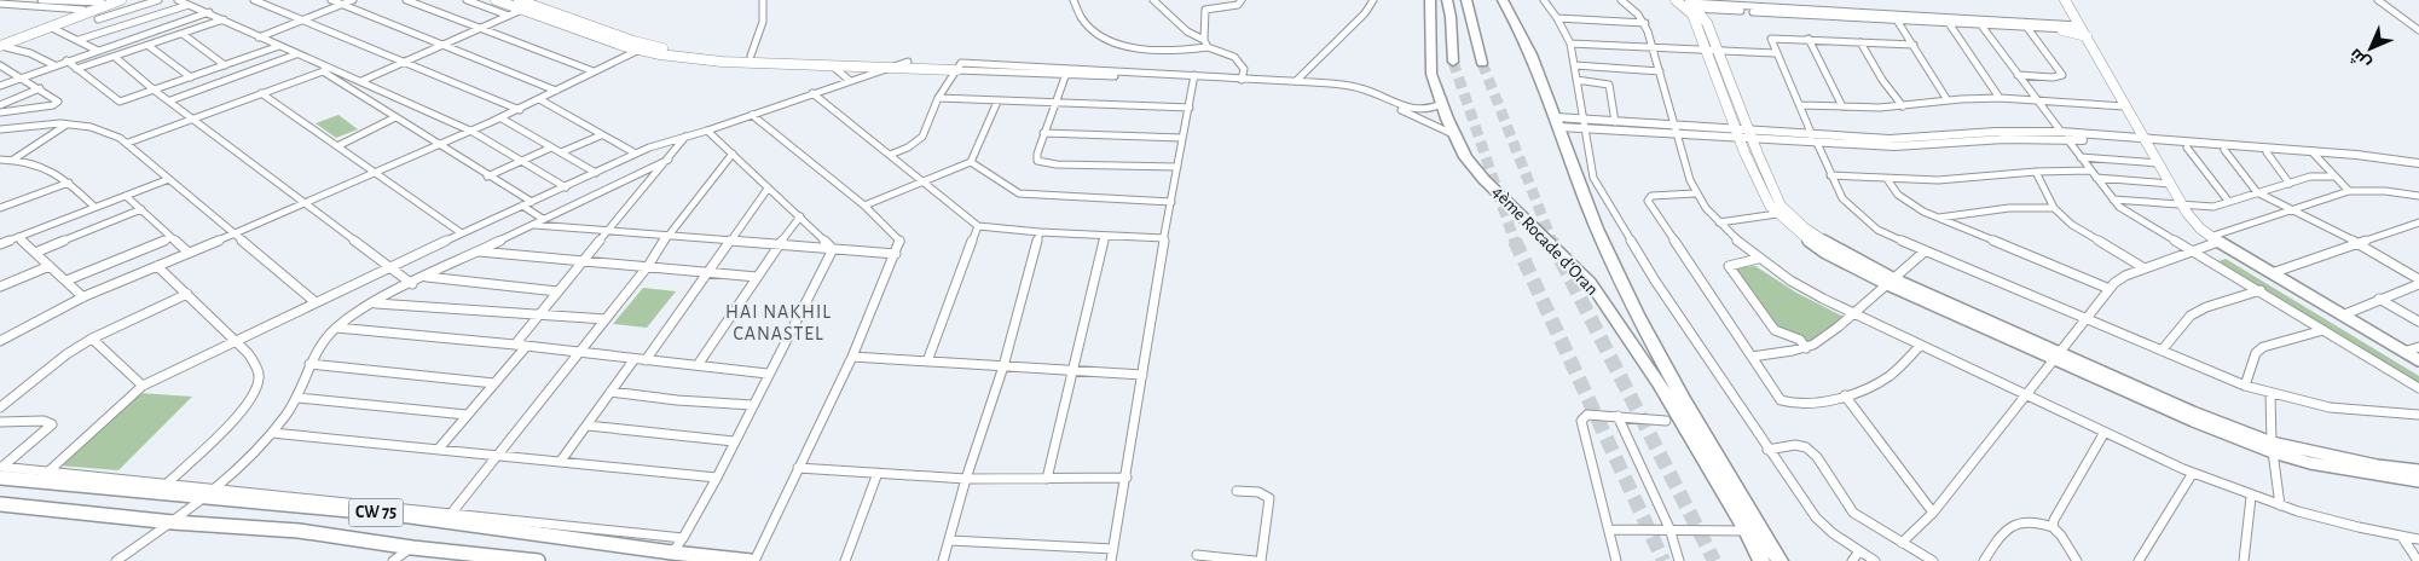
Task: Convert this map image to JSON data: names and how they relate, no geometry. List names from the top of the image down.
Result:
{
  "streets": {
    "highway": ["4ème Rocade d'Oran"],
    "main road": ["CW 75"]
  },
  "districts": ["HAI NAKHIL CANASTEL"],
  "north": "bottom left"
}
